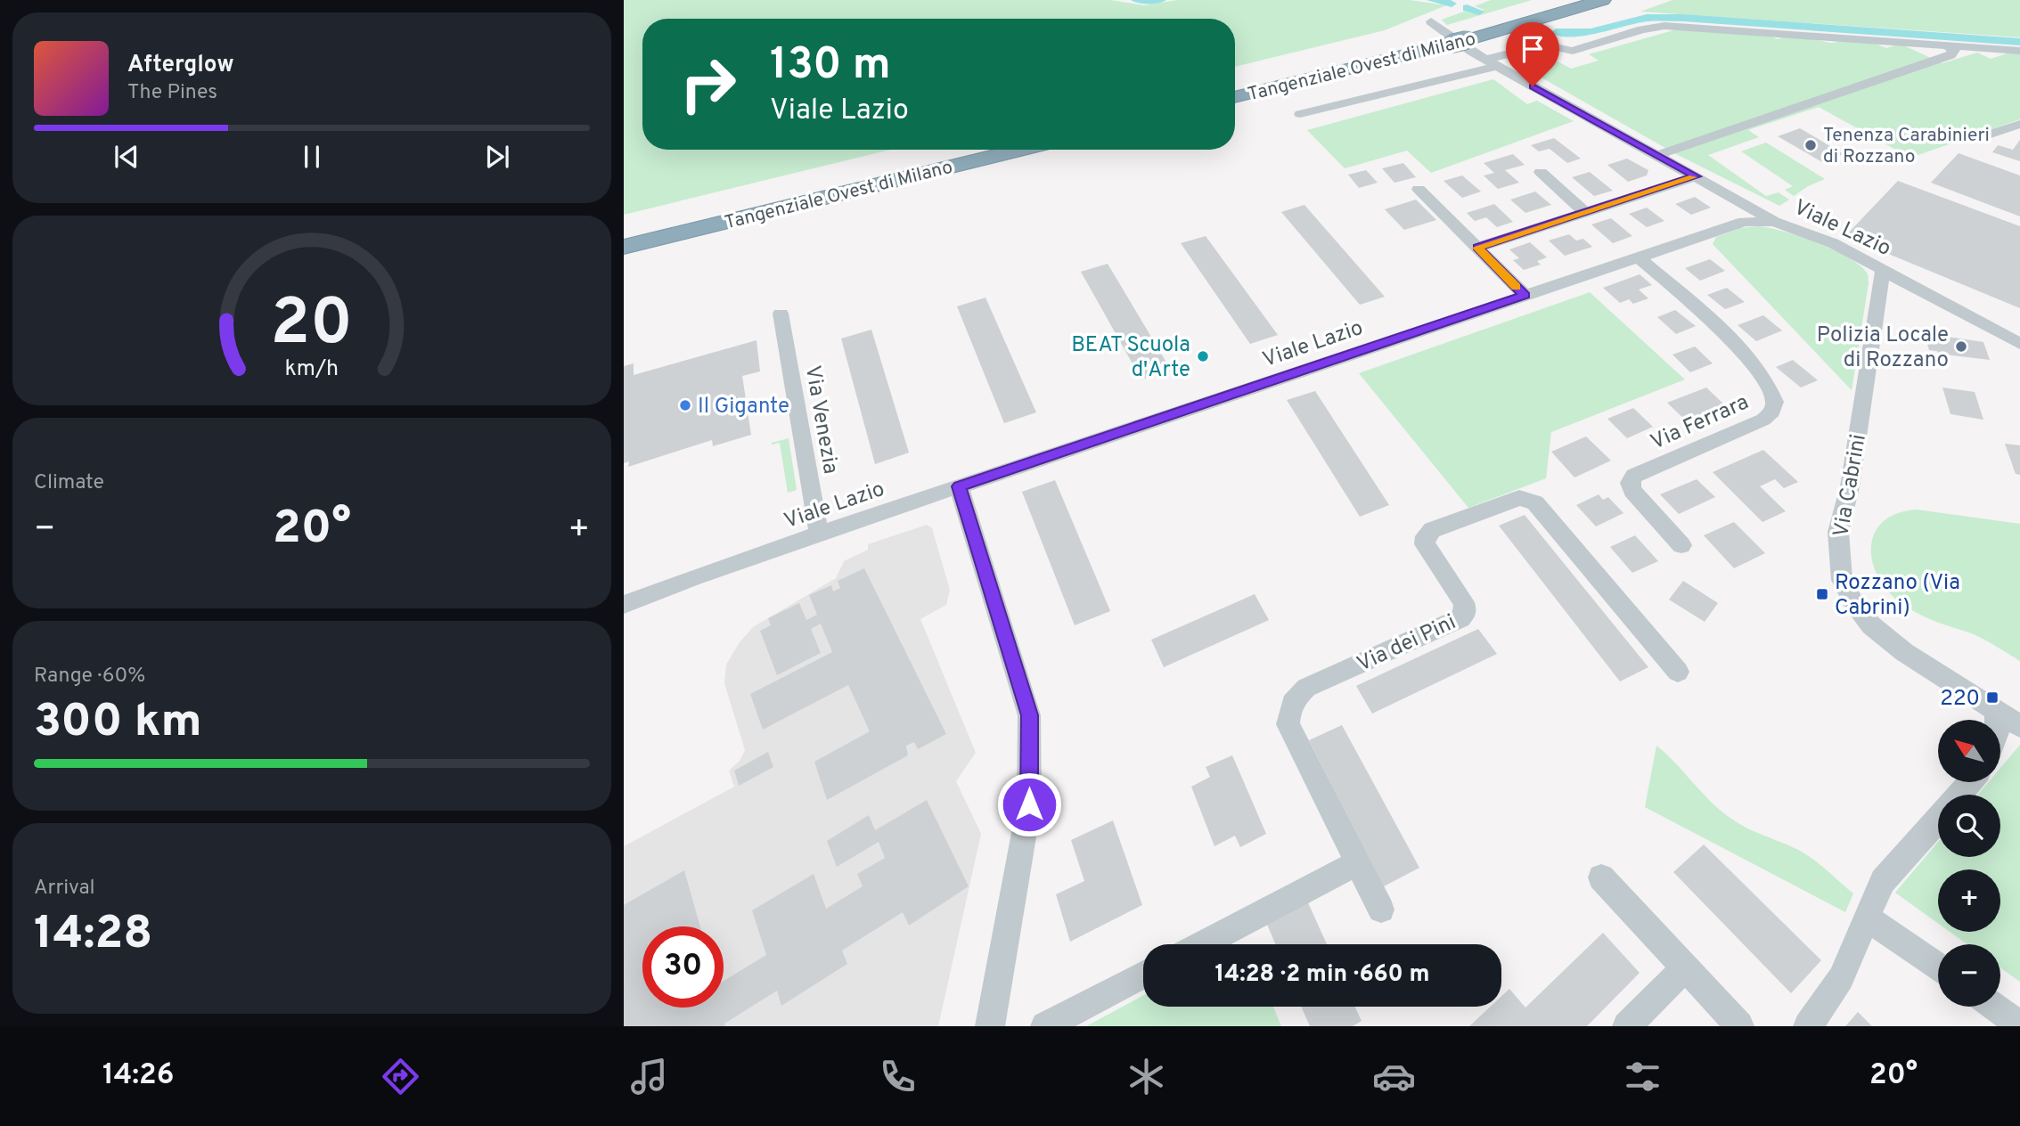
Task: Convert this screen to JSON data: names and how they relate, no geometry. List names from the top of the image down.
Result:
{
  "streets": {
    "highway": ["Tangenziale Ovest di Milano"],
    "street": [
      "Viale Lazio",
      "Via Venezia",
      "Via Ferrara",
      "Via Cabrini",
      "Via dei Pini"
    ]
  },
  "crossings": [
    ["Viale Lazio", "Via Venezia"],
    ["Viale Lazio", "Via Ferrara"],
    ["Viale Lazio", "Via Cabrini"]
  ],
  "places": {
    "other": [
      "Tenenza Carabinieri di Rozzano",
      "Polizia Locale di Rozzano",
      "BEAT Scuola d'Arte",
      "Il Gigante"
    ],
    "transit": ["Rozzano (Via Cabrini)", "220"]
  },
  "north": "top left",
  "page": {
    "turn": ["130 m", "Viale Lazio"],
    "song": ["Afterglow", "The Pines"],
    "tile": [
      "Climate",
      ["Range · 60%", "300 km"],
      ["Arrival", "14:28"]
    ],
    "heat": ["−", "20°", "+"],
    "map_buttons": ["+", "−"],
    "limit": "30",
    "trip": "14:28 · 2 min · 660 m",
    "tabs": ["14:26", "20°"],
    "gauge": ["20", "km/h"]
  }
}
